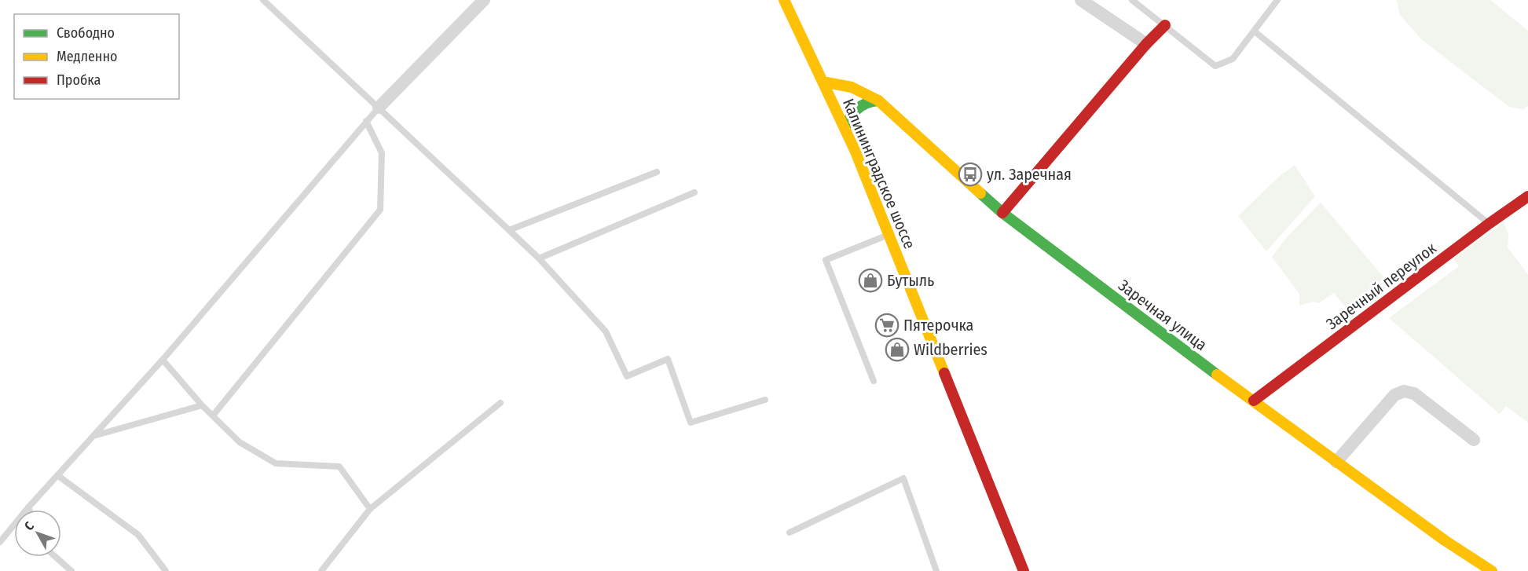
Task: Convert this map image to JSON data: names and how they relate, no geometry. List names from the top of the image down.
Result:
{
  "streets": {
    "main road": ["Калининградское шоссе", "Заречный переулок", "Заречная улица"]
  },
  "crossings": [
    ["Калининградское шоссе", "Заречная улица"],
    ["Заречный переулок", "Заречная улица"]
  ],
  "places": {
    "bus stop": ["ул. Заречная"],
    "shop": ["Бутыль", "Wildberries"],
    "supermarket": ["Пятерочка"]
  },
  "legend": ["Свободно", "Медленно", "Пробка"],
  "north": "top left"
}
